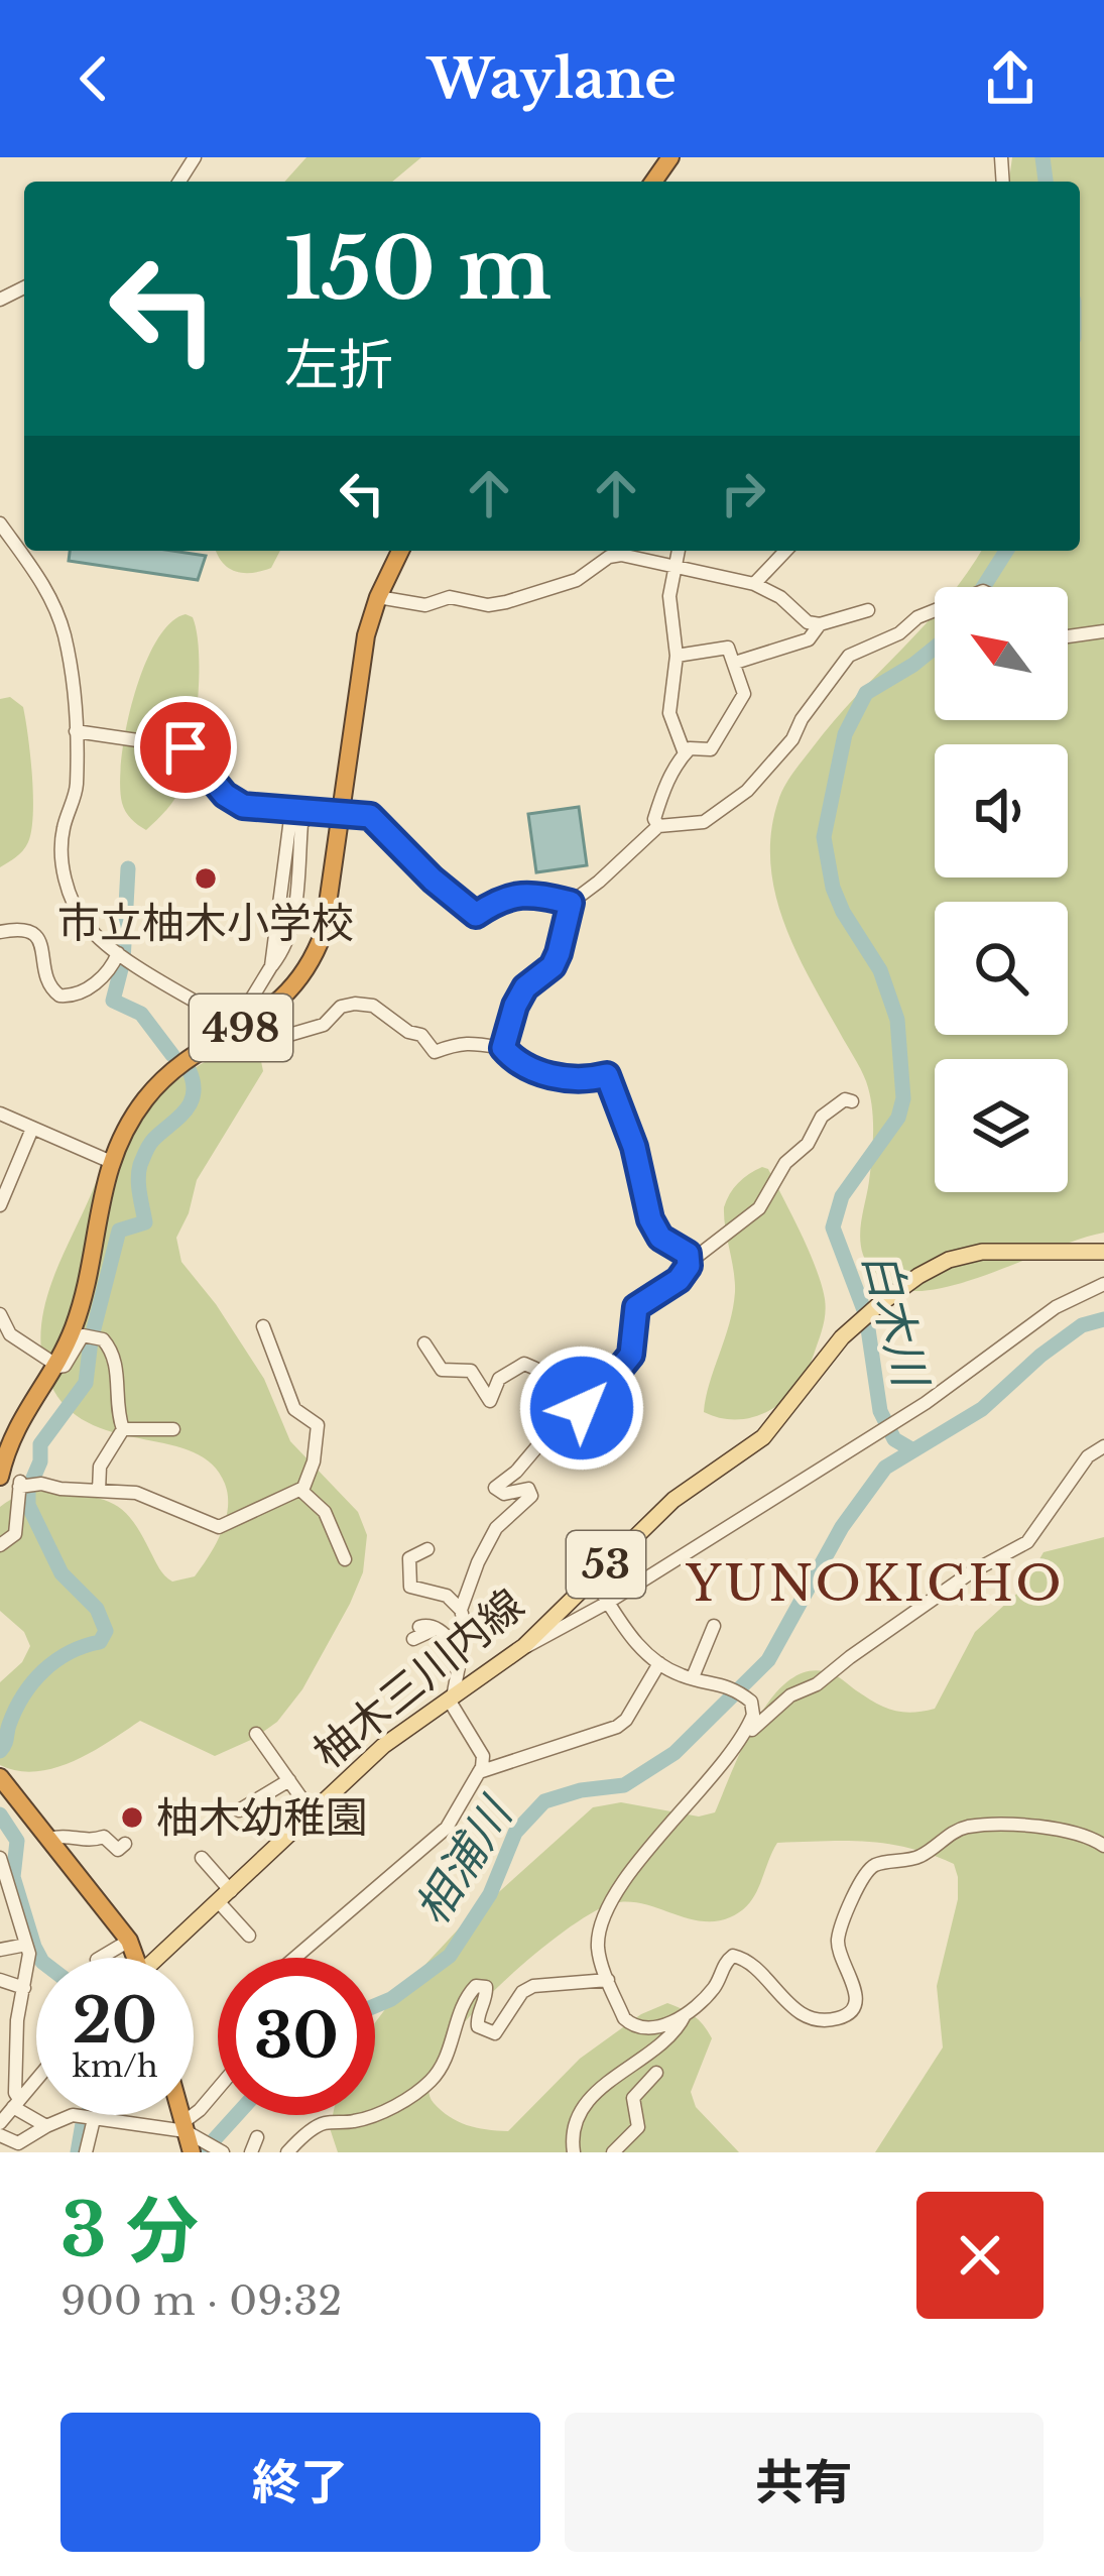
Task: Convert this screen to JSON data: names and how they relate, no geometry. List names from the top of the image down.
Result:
{
  "streets": {
    "highway": ["498"],
    "main road": ["53", "柚木三川内線"]
  },
  "districts": ["YUNOKICHO"],
  "water": ["白木川", "相浦川"],
  "places": ["市立柚木小学校", "柚木幼稚園"],
  "north": "top left",
  "page": {
    "header": "Waylane",
    "turn": ["150 m", "左折"],
    "speed": "20 km/h",
    "limit": "30",
    "heading": ["3 分", "900 m · 09:32"],
    "buttons": ["終了", "共有"]
  }
}
